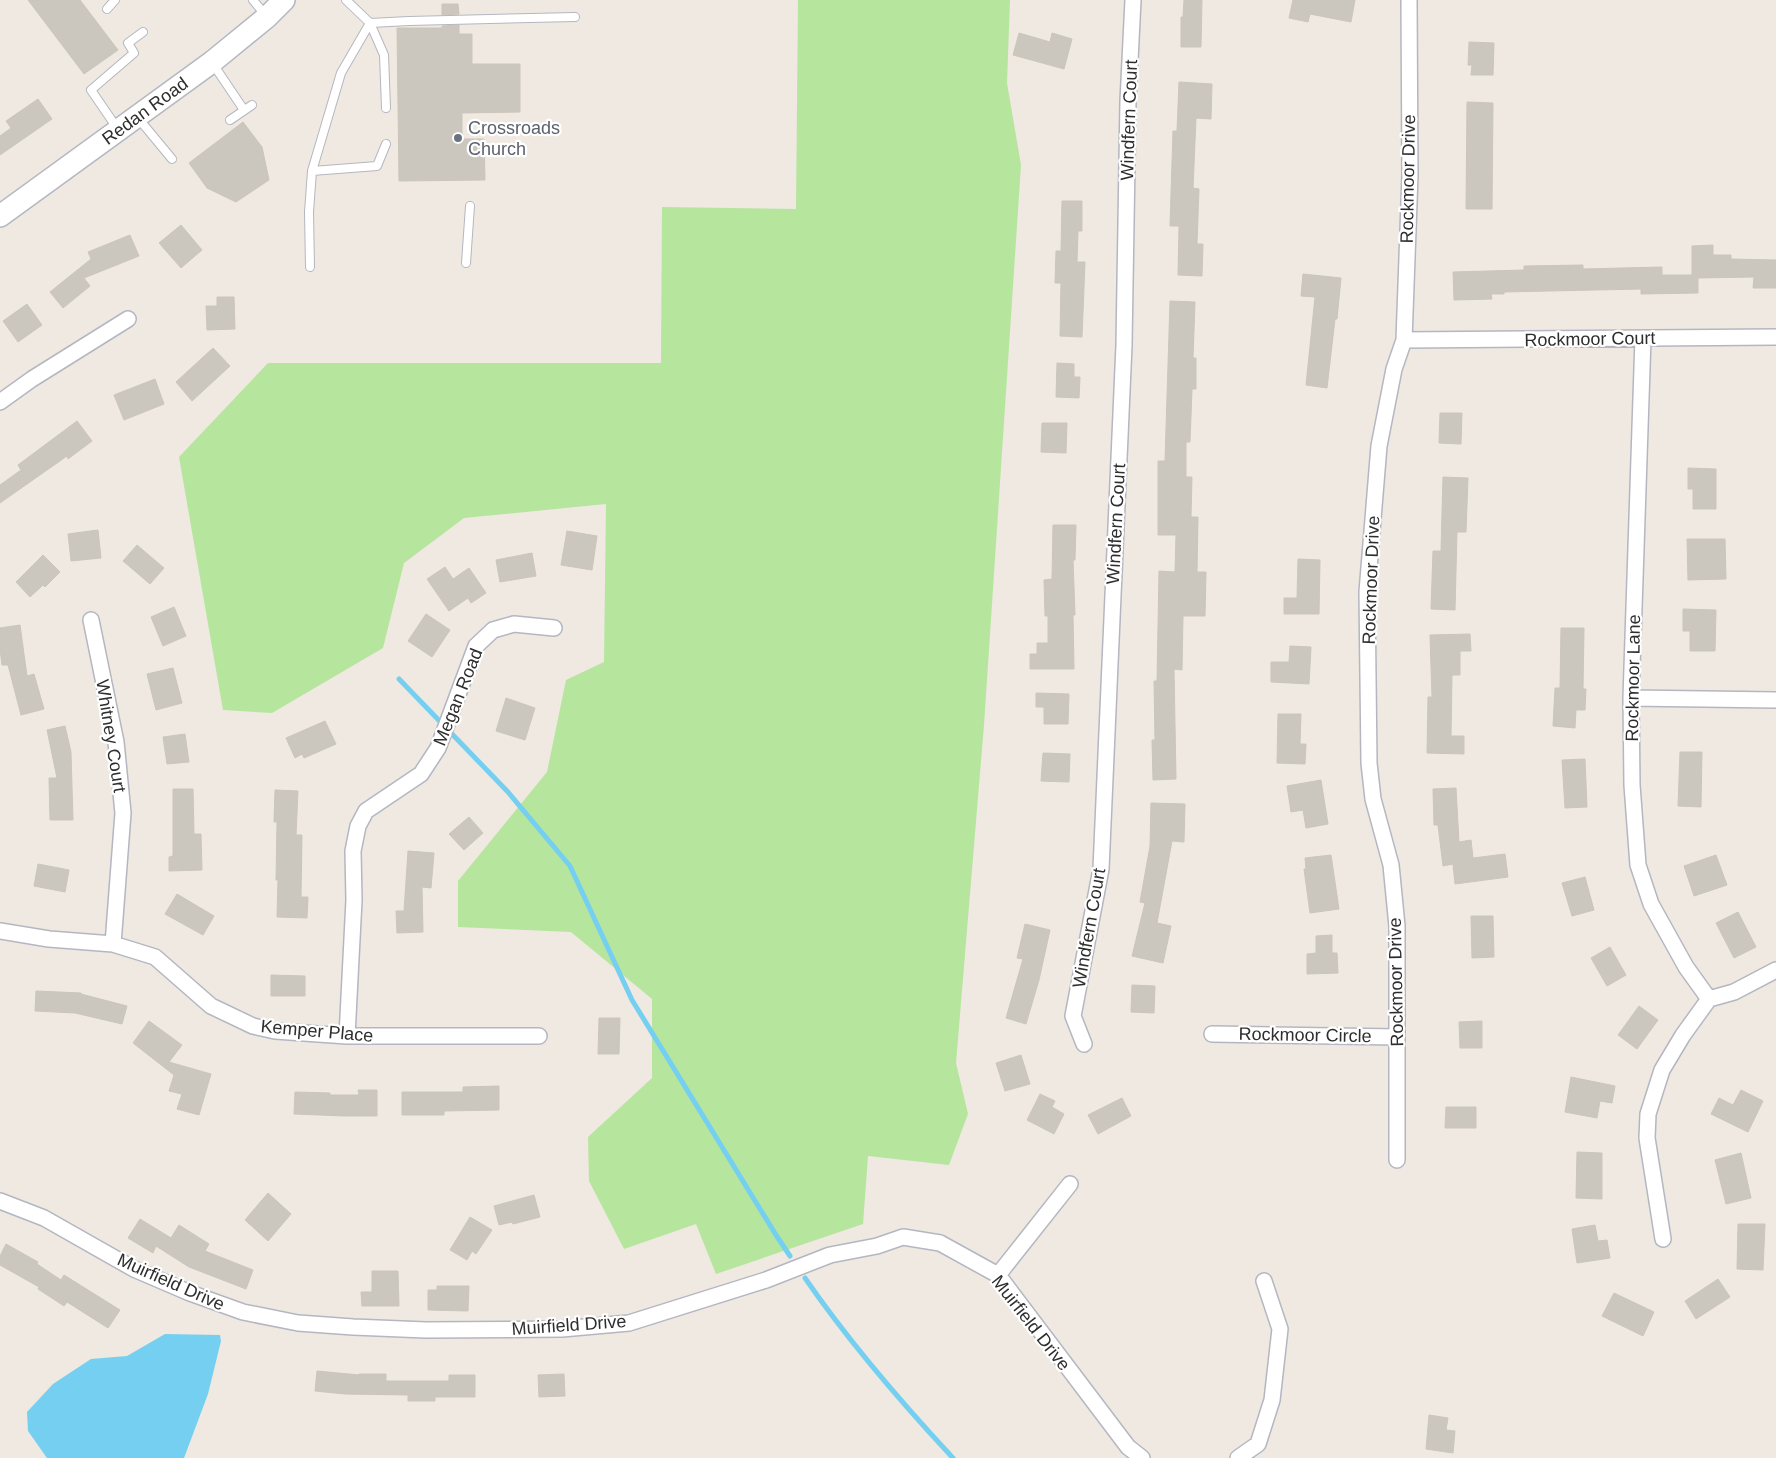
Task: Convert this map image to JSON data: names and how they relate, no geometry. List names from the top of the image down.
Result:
{
  "streets": {
    "main road": ["Redan Road"],
    "street": [
      "Windfern Court",
      "Rockmoor Drive",
      "Rockmoor Court",
      "Rockmoor Lane",
      "Megan Road",
      "Whitney Court",
      "Kemper Place",
      "Rockmoor Circle",
      "Muirfield Drive"
    ]
  },
  "crossings": [
    ["Rockmoor Drive", "Rockmoor Court"],
    ["Rockmoor Drive", "Rockmoor Circle"],
    ["Rockmoor Court", "Rockmoor Lane"],
    ["Megan Road", "Kemper Place"],
    ["Whitney Court", "Kemper Place"]
  ],
  "places": ["Crossroads Church"]
}
